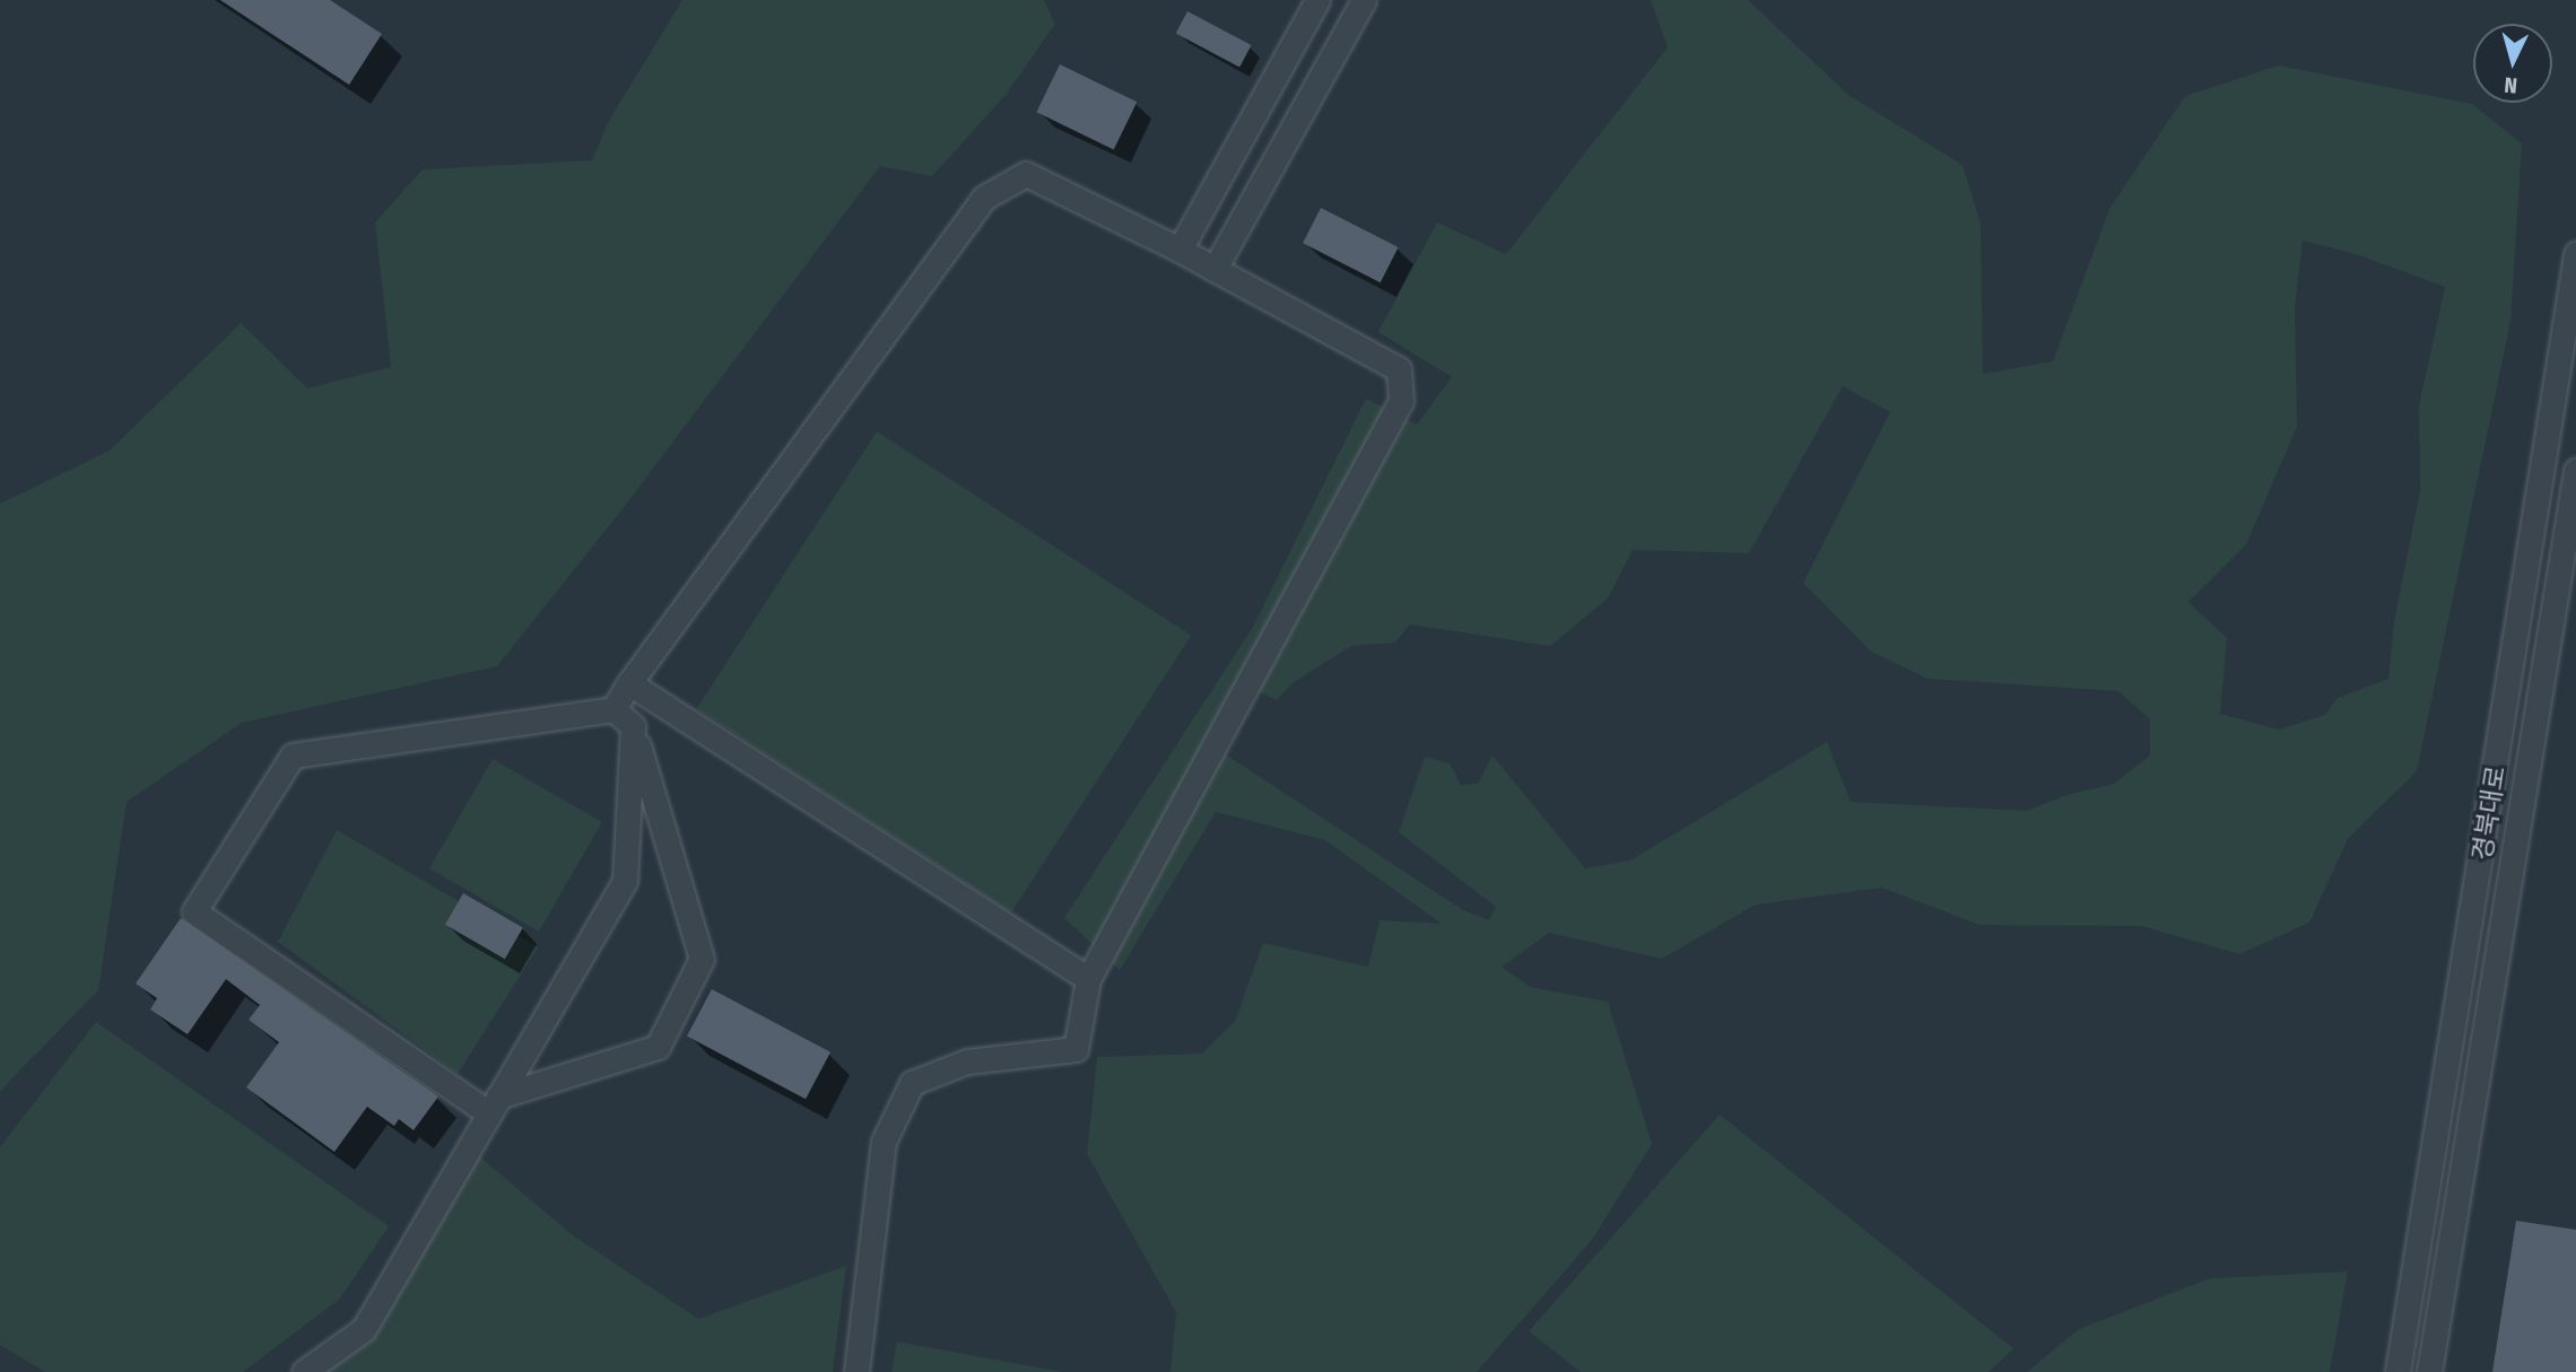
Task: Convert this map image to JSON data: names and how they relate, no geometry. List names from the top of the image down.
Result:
{
  "streets": {
    "street": ["경북대로"]
  },
  "north": "bottom"
}
